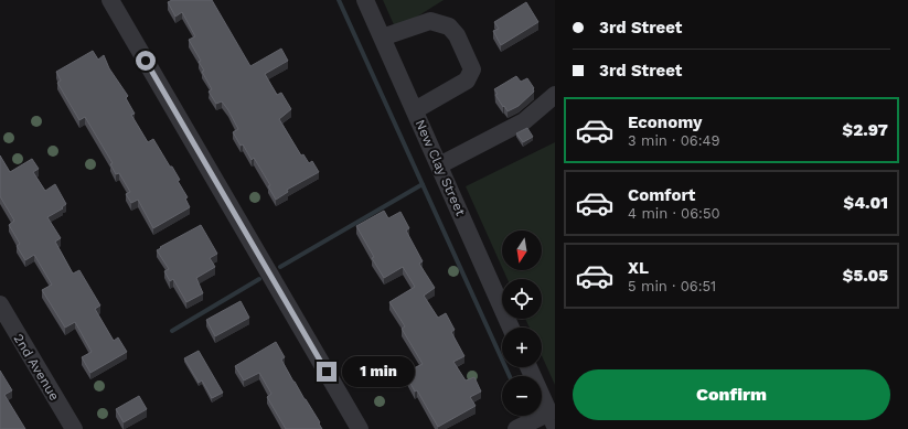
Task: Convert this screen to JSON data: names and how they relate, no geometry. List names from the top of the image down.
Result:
{
  "streets": {
    "street": ["New Clay Street", "2nd Avenue"]
  },
  "north": "bottom",
  "page": {
    "banner": ["3rd Street", "3rd Street"],
    "list": [
      {
        "name": "Economy",
        "note": "3 min · 06:49",
        "value": "$2.97"
      },
      {
        "name": "Comfort",
        "note": "4 min · 06:50",
        "value": "$4.01"
      },
      {
        "name": "XL",
        "note": "5 min · 06:51",
        "value": "$5.05"
      }
    ],
    "map_buttons": ["+", "−"],
    "bubble": "1 min",
    "buttons": "Confirm"
  }
}
